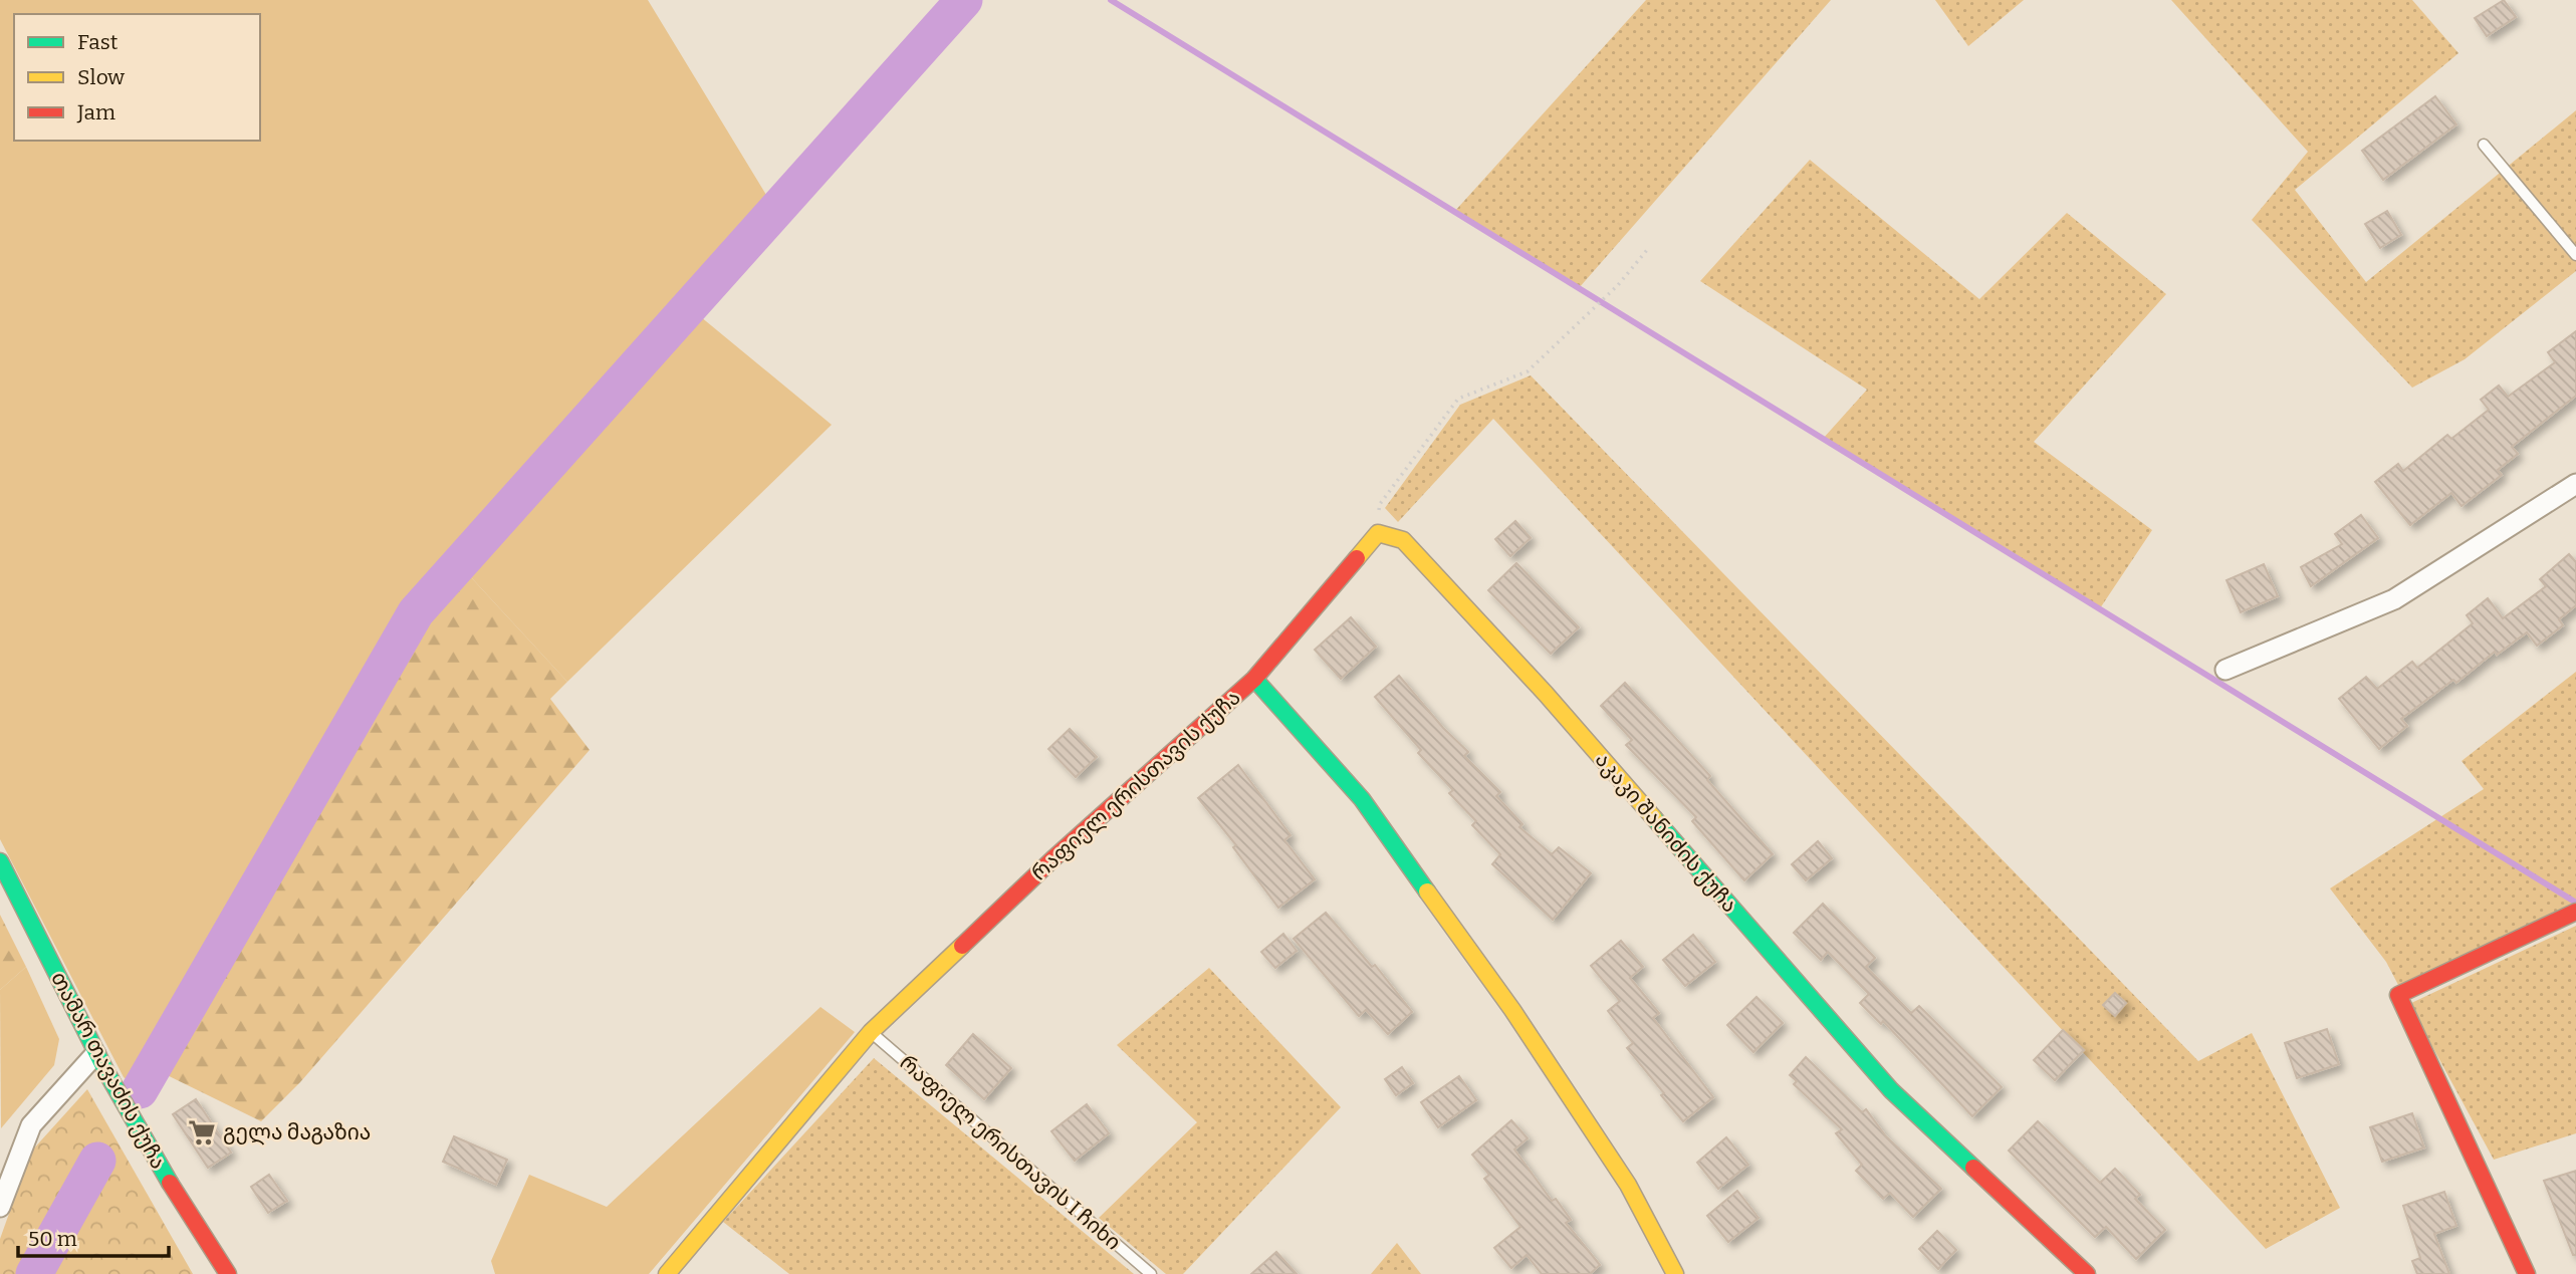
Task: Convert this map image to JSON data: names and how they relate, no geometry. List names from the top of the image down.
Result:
{
  "streets": {
    "main road": ["რაფიელ ერისთავის ქუჩა", "აკაკი შანიძის ქუჩა", "თამარ თავაძის ქუჩა"],
    "lane": ["რაფიელ ერისთავის I ჩიხი"]
  },
  "crossings": [
    ["რაფიელ ერისთავის ქუჩა", "რაფიელ ერისთავის I ჩიხი"]
  ],
  "places": {
    "supermarket": ["გელა მაგაზია"]
  },
  "legend": ["Fast", "Slow", "Jam"],
  "scale_bar": "50 m"
}
